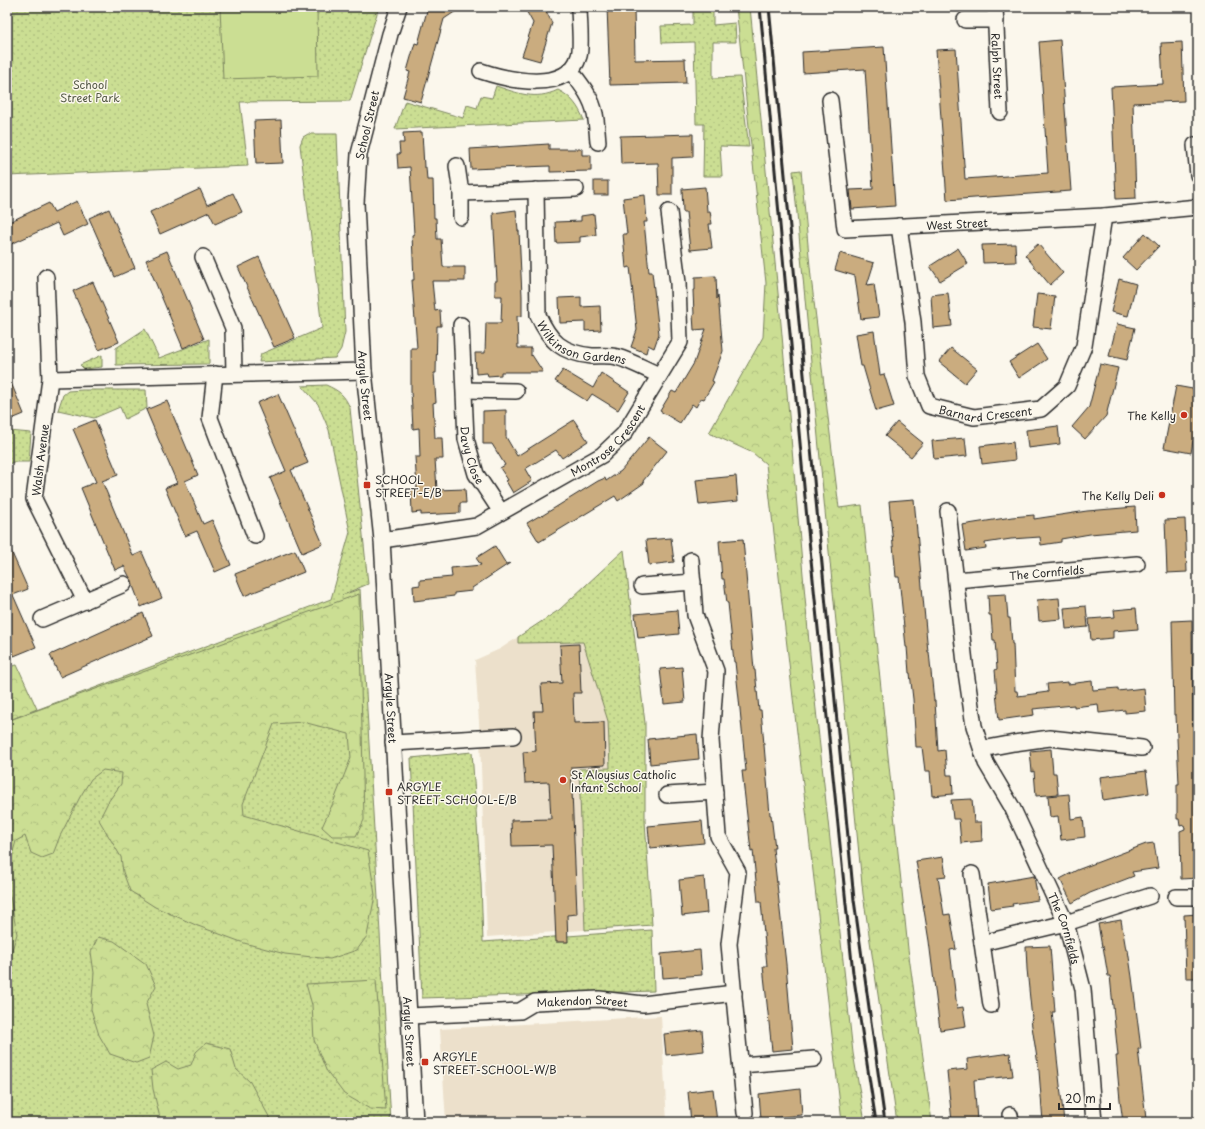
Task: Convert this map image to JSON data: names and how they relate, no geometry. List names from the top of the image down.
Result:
{
  "streets": {
    "street": [
      "Ralph Street",
      "School Street",
      "West Street",
      "Wilkinson Gardens",
      "Argyle Street",
      "Barnard Crescent",
      "Montrose Crescent",
      "Davy Close",
      "Walsh Avenue",
      "The Cornfields",
      "Makendon Street"
    ]
  },
  "crossings": [
    ["School Street", "Argyle Street"],
    ["West Street", "Barnard Crescent"],
    ["Wilkinson Gardens", "Montrose Crescent"],
    ["Argyle Street", "Montrose Crescent"],
    ["Argyle Street", "Makendon Street"],
    ["Montrose Crescent", "Davy Close"]
  ],
  "parks": ["School Street Park"],
  "places": {
    "other": ["The Kelly", "The Kelly Deli", "St Aloysius Catholic Infant School"],
    "transit": ["SCHOOL STREET-E/B", "ARGYLE STREET-SCHOOL-E/B", "ARGYLE STREET-SCHOOL-W/B"]
  },
  "scale_bar": "20 m"
}
